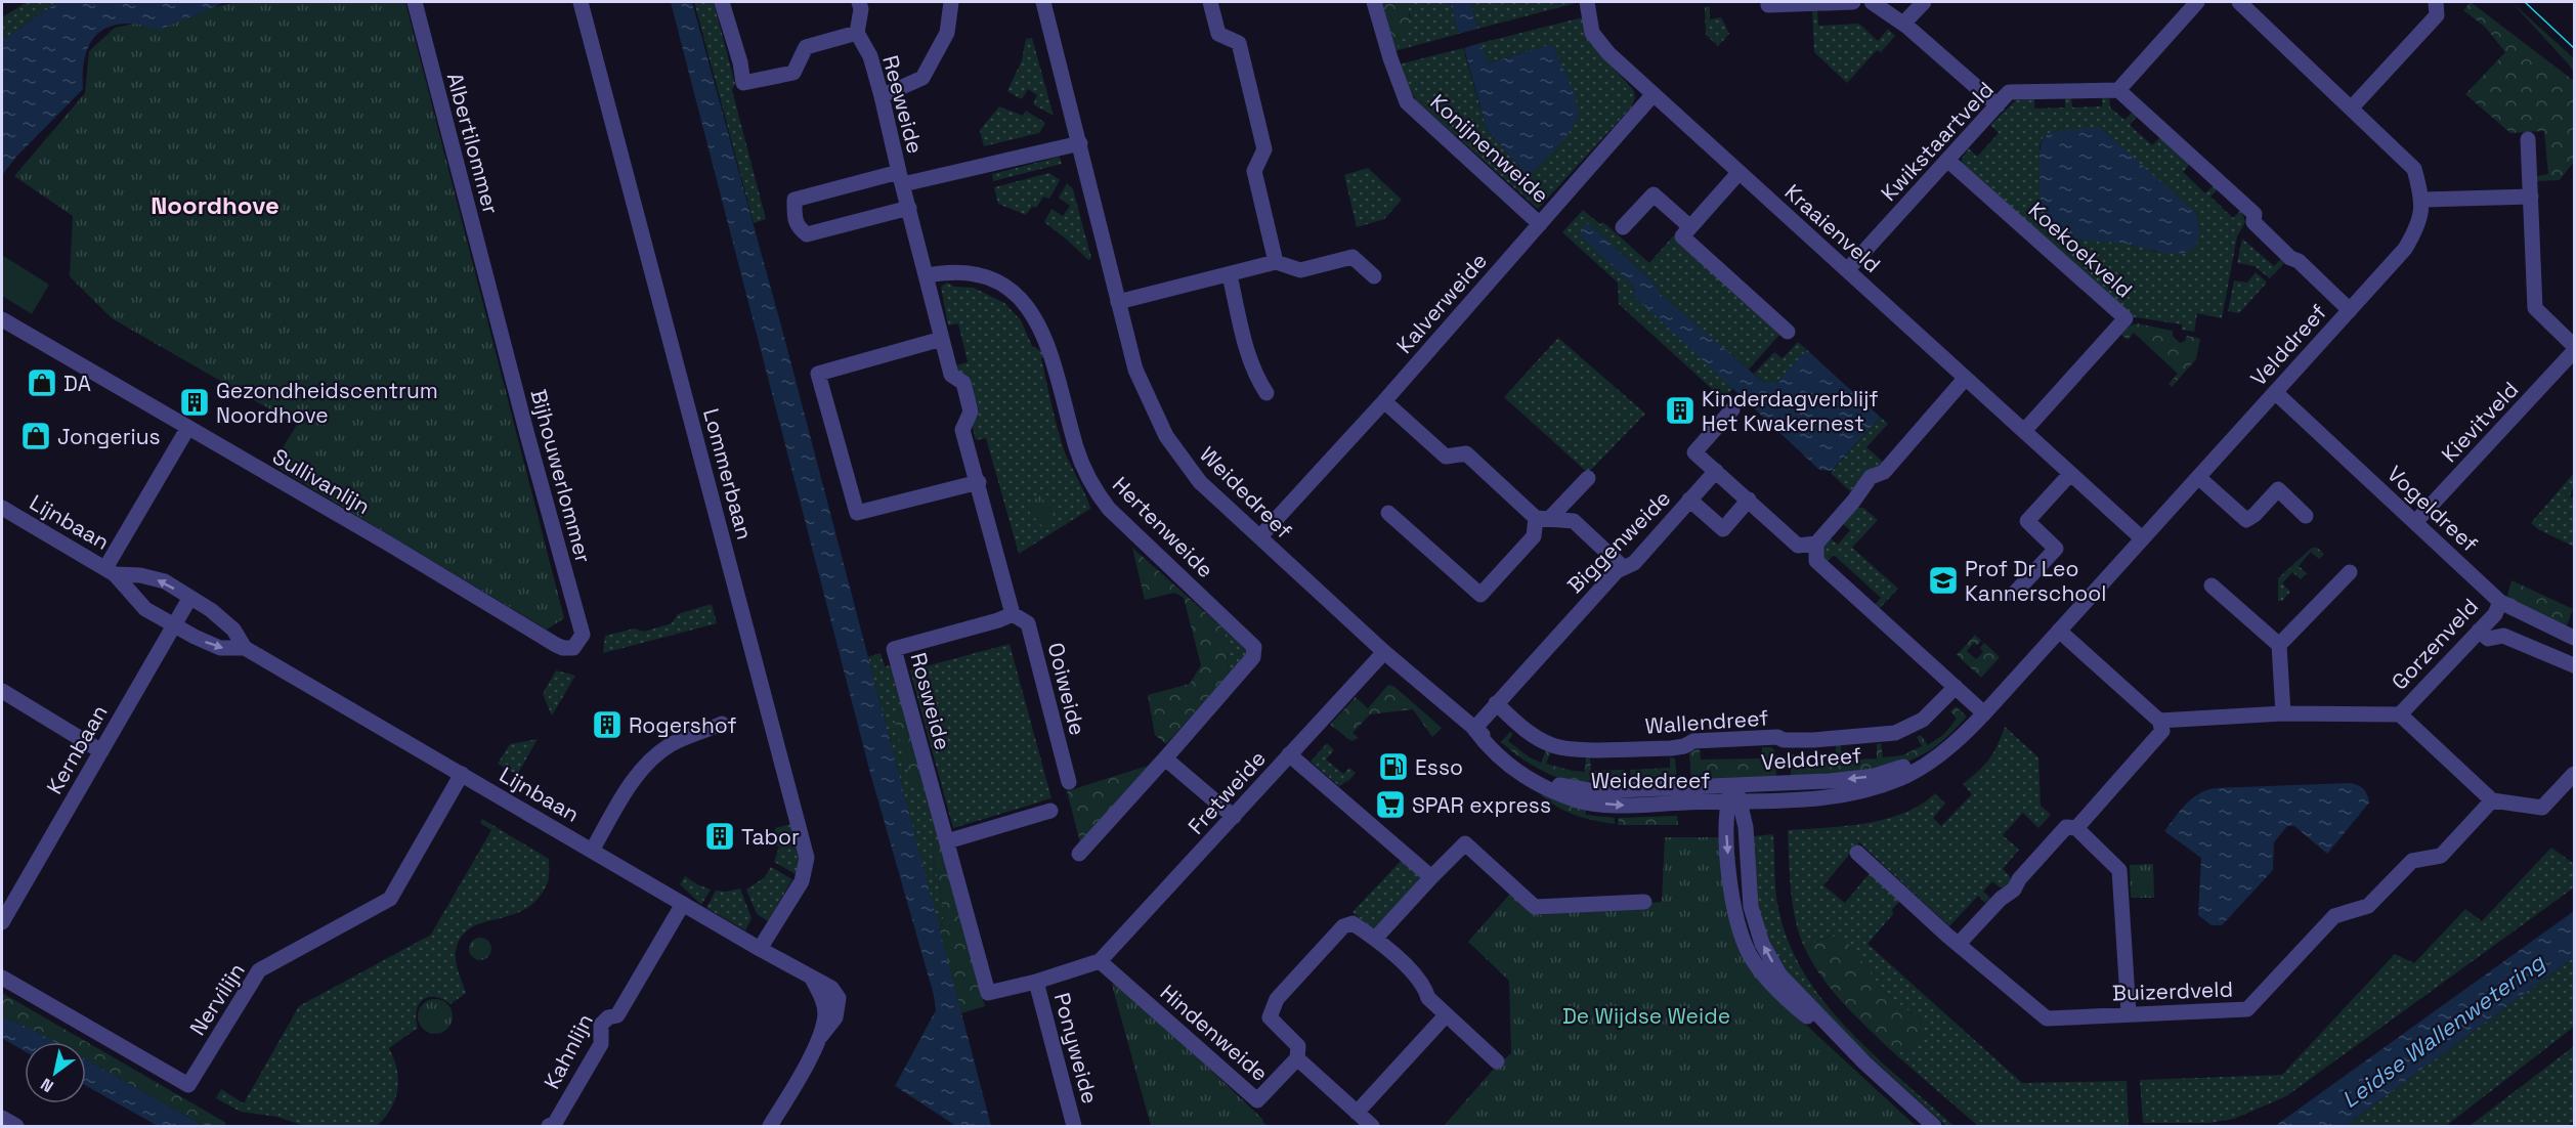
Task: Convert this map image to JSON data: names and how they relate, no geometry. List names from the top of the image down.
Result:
{
  "streets": {
    "street": [
      "Reeweide",
      "Kwikstaartveld",
      "Albertilommer",
      "Konijnenweide",
      "Kraaienveld",
      "Koekoekveld",
      "Kalverweide",
      "Velddreef",
      "Kievitveld",
      "Lommerbaan",
      "Bijhouwerlommer",
      "Sullivanlijn",
      "Weidedreef",
      "Vogeldreef",
      "Lijnbaan",
      "Hertenweide",
      "Biggenweide",
      "Gorzenveld",
      "Ooiweide",
      "Rosweide",
      "Wallendreef",
      "Kernbaan",
      "Fretweide",
      "Buizerdveld",
      "Nervilijn",
      "Hindenweide",
      "Ponyweide",
      "Kahnlijn"
    ]
  },
  "crossings": [
    ["Kwikstaartveld", "Kraaienveld"],
    ["Kwikstaartveld", "Koekoekveld"],
    ["Albertilommer", "Bijhouwerlommer"],
    ["Konijnenweide", "Kalverweide"],
    ["Kraaienveld", "Koekoekveld"],
    ["Kraaienveld", "Kalverweide"],
    ["Kraaienveld", "Velddreef"],
    ["Kalverweide", "Weidedreef"],
    ["Velddreef", "Weidedreef"],
    ["Velddreef", "Vogeldreef"],
    ["Kievitveld", "Vogeldreef"],
    ["Lommerbaan", "Lijnbaan"],
    ["Bijhouwerlommer", "Sullivanlijn"],
    ["Weidedreef", "Biggenweide"],
    ["Weidedreef", "Fretweide"],
    ["Vogeldreef", "Gorzenveld"],
    ["Lijnbaan", "Kernbaan"],
    ["Lijnbaan", "Nervilijn"],
    ["Lijnbaan", "Kahnlijn"],
    ["Biggenweide", "Wallendreef"],
    ["Ooiweide", "Rosweide"],
    ["Rosweide", "Fretweide"],
    ["Rosweide", "Hindenweide"],
    ["Rosweide", "Ponyweide"],
    ["Fretweide", "Hindenweide"]
  ],
  "districts": ["Noordhove"],
  "water": ["Leidse Wallenwetering"],
  "parks": ["De Wijdse Weide"],
  "places": {
    "shop": ["DA", "Jongerius"],
    "building": [
      "Gezondheidscentrum Noordhove",
      "Kinderdagverblijf Het Kwakernest",
      "Rogershof",
      "Tabor"
    ],
    "school or university": ["Prof Dr Leo Kannerschool"],
    "fuel station": ["Esso"],
    "supermarket": ["SPAR express"]
  },
  "north": "bottom left"
}
